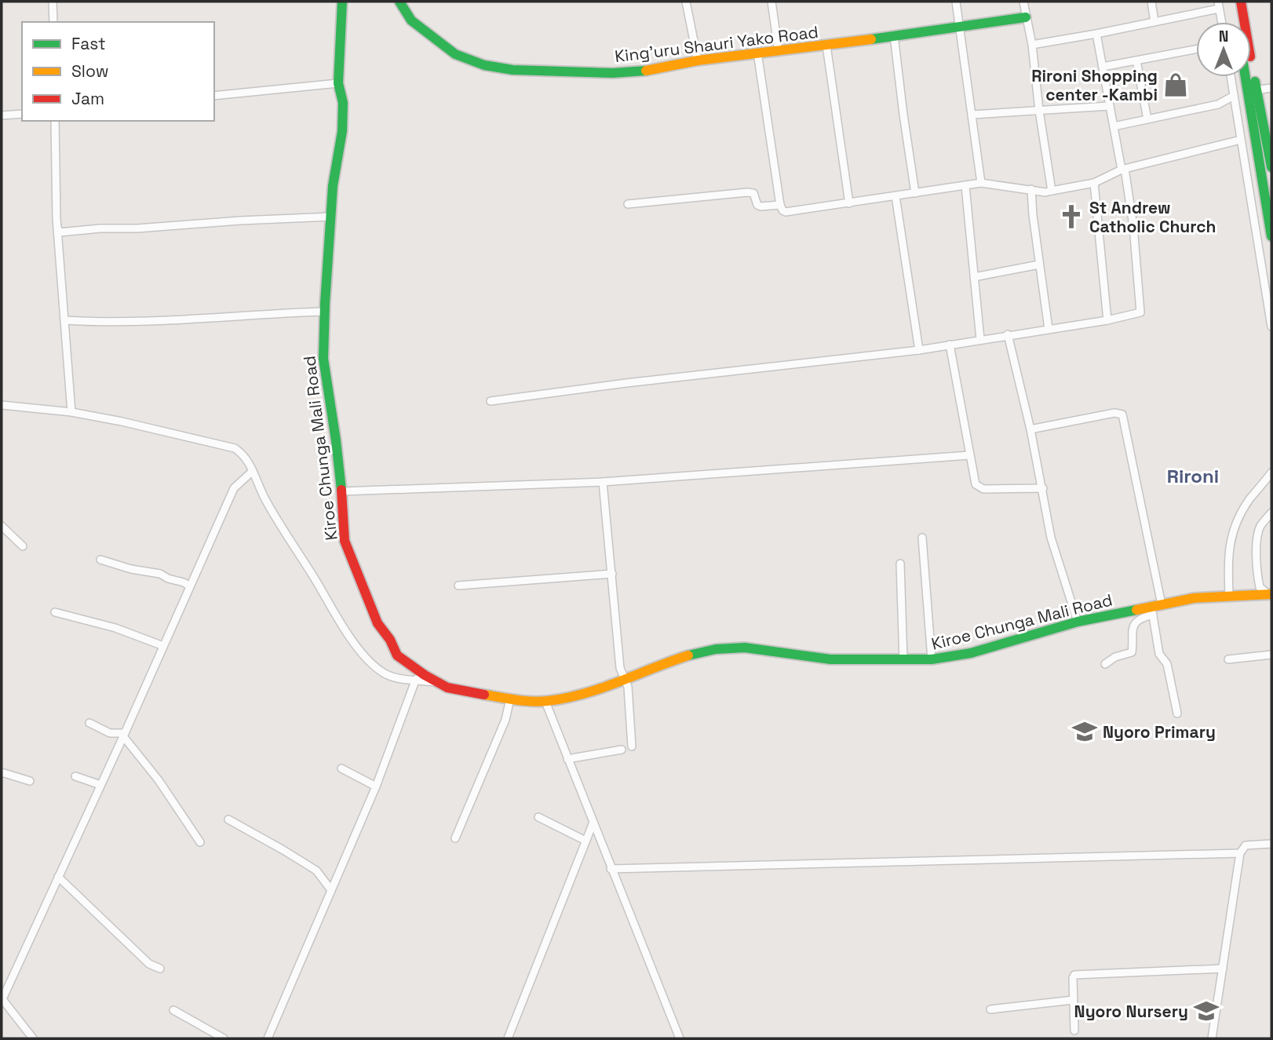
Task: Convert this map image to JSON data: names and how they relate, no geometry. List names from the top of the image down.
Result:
{
  "streets": {
    "main road": ["King'uru Shauri Yako Road", "Kiroe Chunga Mali Road"]
  },
  "districts": ["Rironi"],
  "places": {
    "shop": ["Rironi Shopping center -Kambi"],
    "church": ["St Andrew Catholic Church"],
    "school or university": ["Nyoro Primary", "Nyoro Nursery"]
  },
  "legend": ["Fast", "Slow", "Jam"],
  "north": "top"
}
